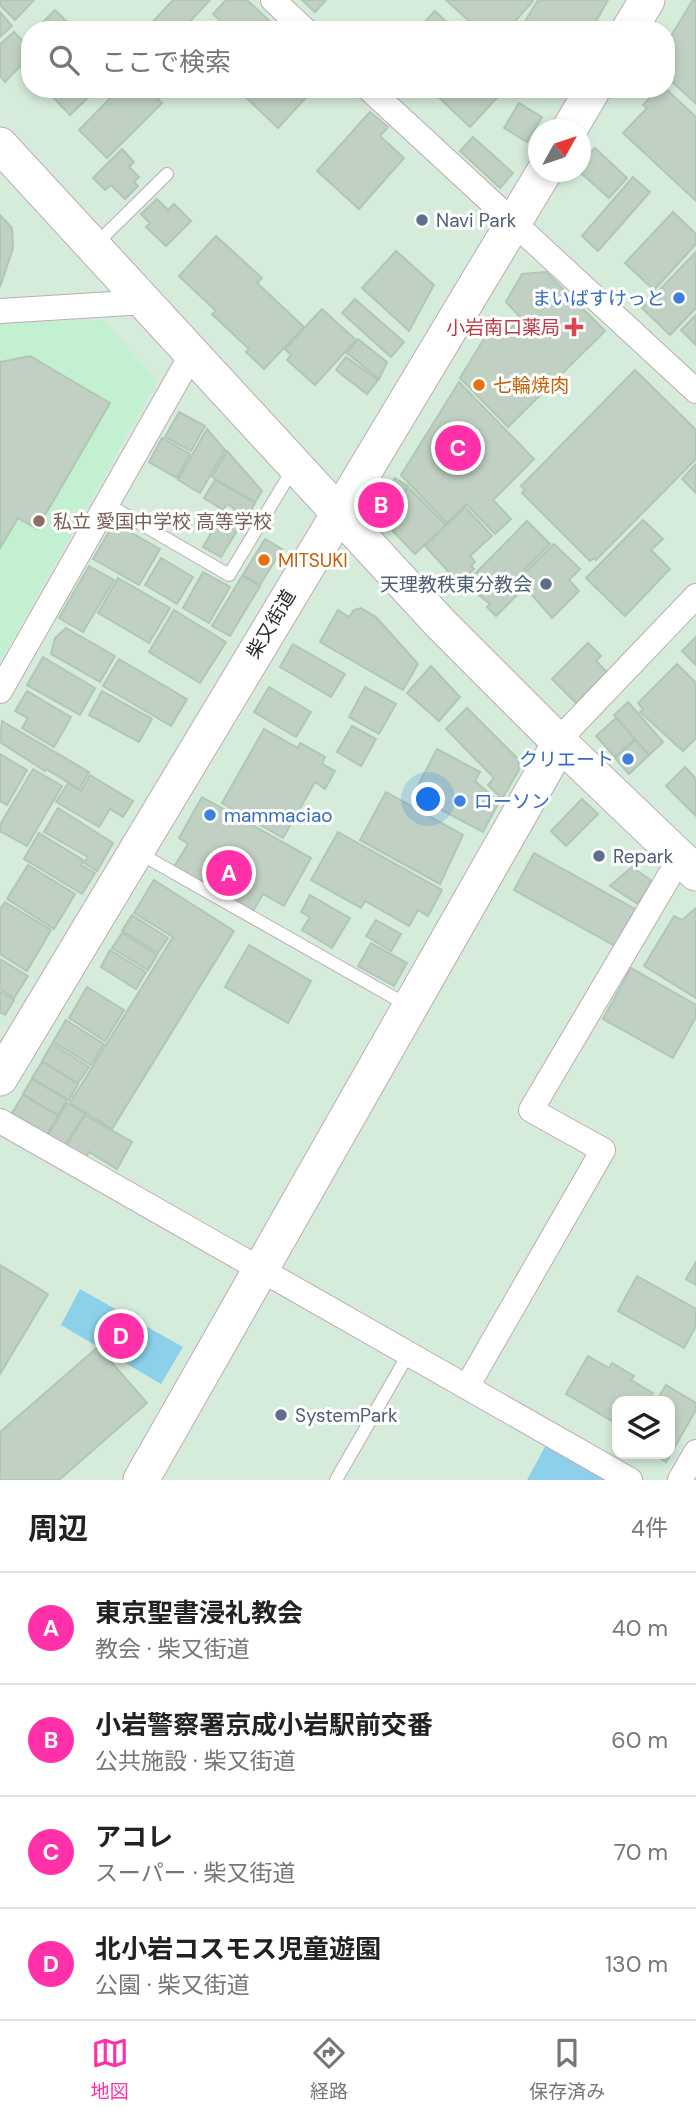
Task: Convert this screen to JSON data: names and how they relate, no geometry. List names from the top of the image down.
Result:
{
  "streets": {
    "street": ["柴又街道"]
  },
  "places": {
    "other": [
      "Navi Park",
      "まいばすけっと",
      "七輪焼肉",
      "私立 愛国中学校 高等学校",
      "MITSUKI",
      "天理教秩東分教会",
      "クリエート",
      "ローソン",
      "mammaciao",
      "Repark",
      "SystemPark"
    ],
    "health": ["小岩南口薬局"]
  },
  "north": "top right",
  "page": {
    "search": "ここで検索",
    "pins": [
      "C",
      "B",
      "A",
      "D"
    ],
    "heading": ["周辺", "4件"],
    "list": [
      {
        "mark": "A",
        "name": "東京聖書浸礼教会",
        "note": "教会 · 柴又街道",
        "value": "40 m"
      },
      {
        "mark": "B",
        "name": "小岩警察署京成小岩駅前交番",
        "note": "公共施設 · 柴又街道",
        "value": "60 m"
      },
      {
        "mark": "C",
        "name": "アコレ",
        "note": "スーパー · 柴又街道",
        "value": "70 m"
      },
      {
        "mark": "D",
        "name": "北小岩コスモス児童遊園",
        "note": "公園 · 柴又街道",
        "value": "130 m"
      }
    ],
    "nav": ["地図", "経路", "保存済み"]
  }
}
